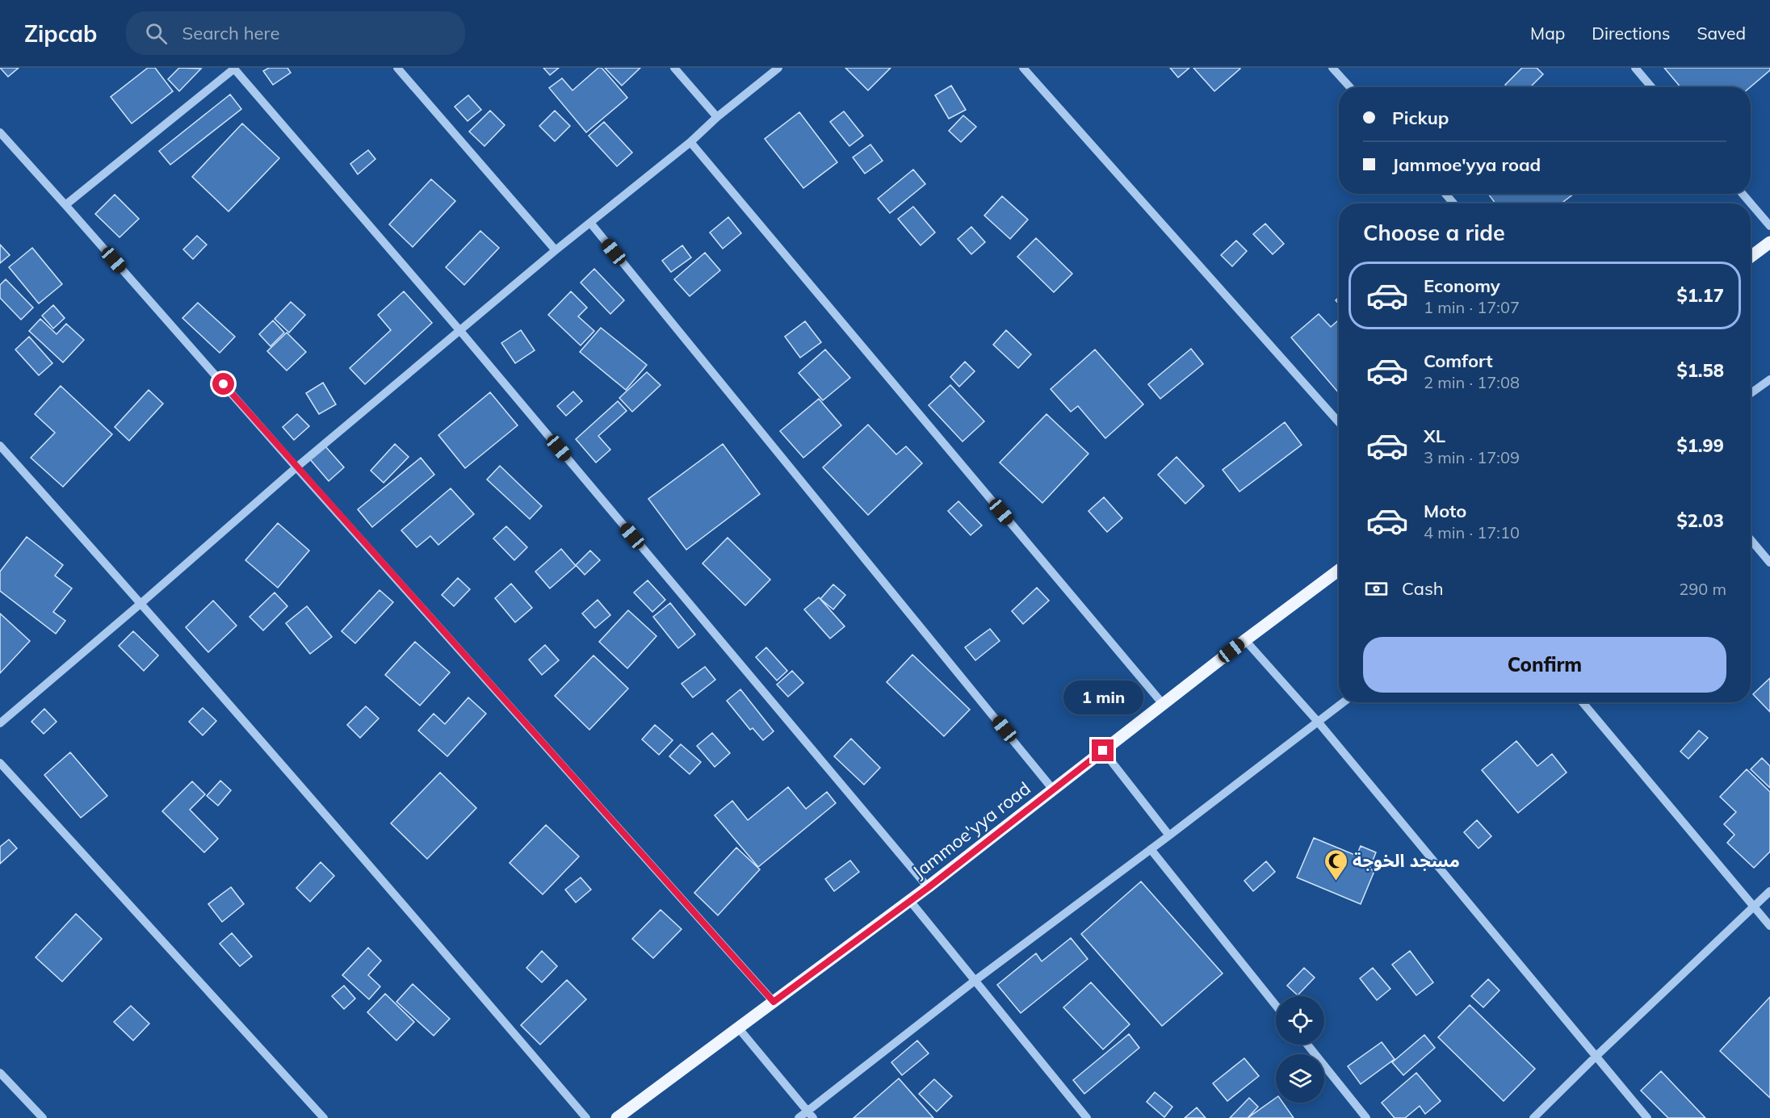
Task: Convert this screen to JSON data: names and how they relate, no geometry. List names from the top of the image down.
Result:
{
  "streets": {
    "main road": ["Jammoe'yya road"]
  },
  "places": {
    "mosque": ["مسجد الخوجة"]
  },
  "page": {
    "header": "Zipcab",
    "search": "Search here",
    "nav": ["Map", "Directions", "Saved"],
    "banner": ["Pickup", "Jammoe'yya road"],
    "heading": "Choose a ride",
    "list": [
      {
        "name": "Economy",
        "note": "1 min · 17:07",
        "value": "$1.17"
      },
      {
        "name": "Comfort",
        "note": "2 min · 17:08",
        "value": "$1.58"
      },
      {
        "name": "XL",
        "note": "3 min · 17:09",
        "value": "$1.99"
      },
      {
        "name": "Moto",
        "note": "4 min · 17:10",
        "value": "$2.03"
      }
    ],
    "pay": ["Cash", "290 m"],
    "buttons": "Confirm",
    "bubble": "1 min"
  }
}
